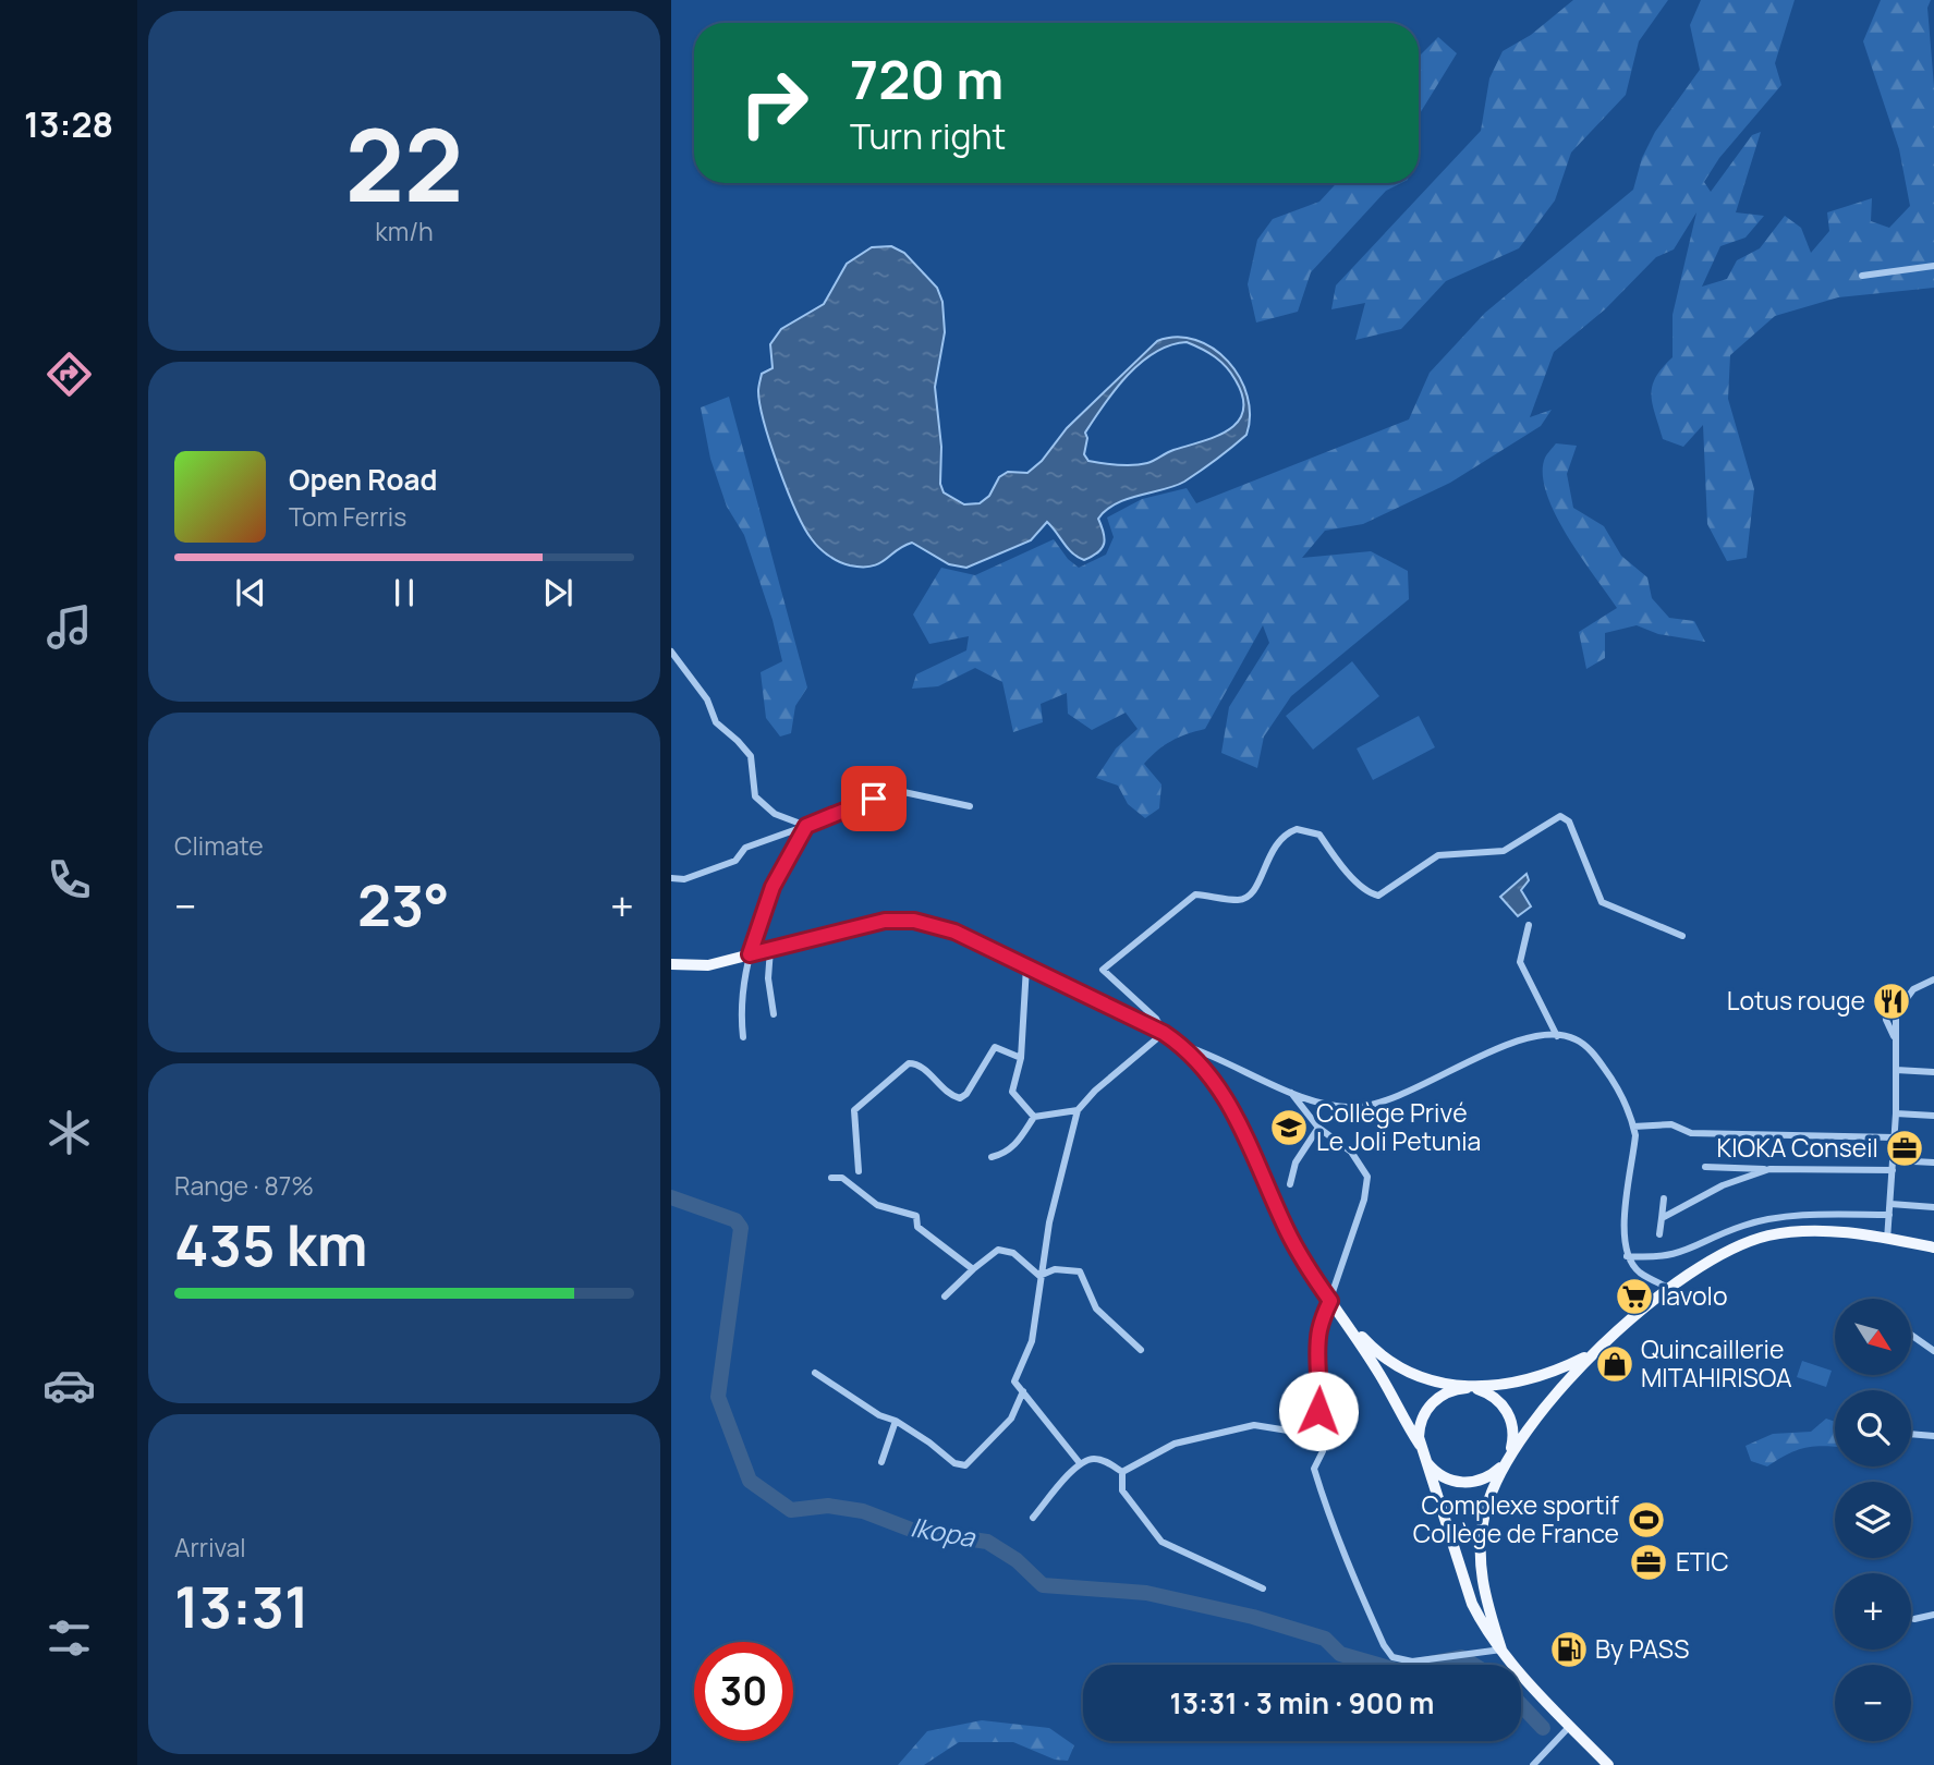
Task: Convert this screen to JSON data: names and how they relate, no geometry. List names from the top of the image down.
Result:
{
  "water": ["Ikopa"],
  "places": {
    "restaurant": ["Lotus rouge"],
    "school or university": ["Collège Privé Le Joli Petunia"],
    "office": ["KIOKA Conseil", "ETIC"],
    "supermarket": ["Iavolo"],
    "shop": ["Quincaillerie MITAHIRISOA"],
    "sports": ["Complexe sportif Collège de France"],
    "fuel station": ["By PASS"]
  },
  "north": "bottom right",
  "page": {
    "tabs": "13:28",
    "tile": [
      ["22", "km/h"],
      "Climate",
      ["Range · 87%", "435 km"],
      ["Arrival", "13:31"]
    ],
    "turn": ["720 m", "Turn right"],
    "song": ["Open Road", "Tom Ferris"],
    "heat": ["−", "23°", "+"],
    "map_buttons": ["+", "−"],
    "limit": "30",
    "trip": "13:31 · 3 min · 900 m"
  }
}
